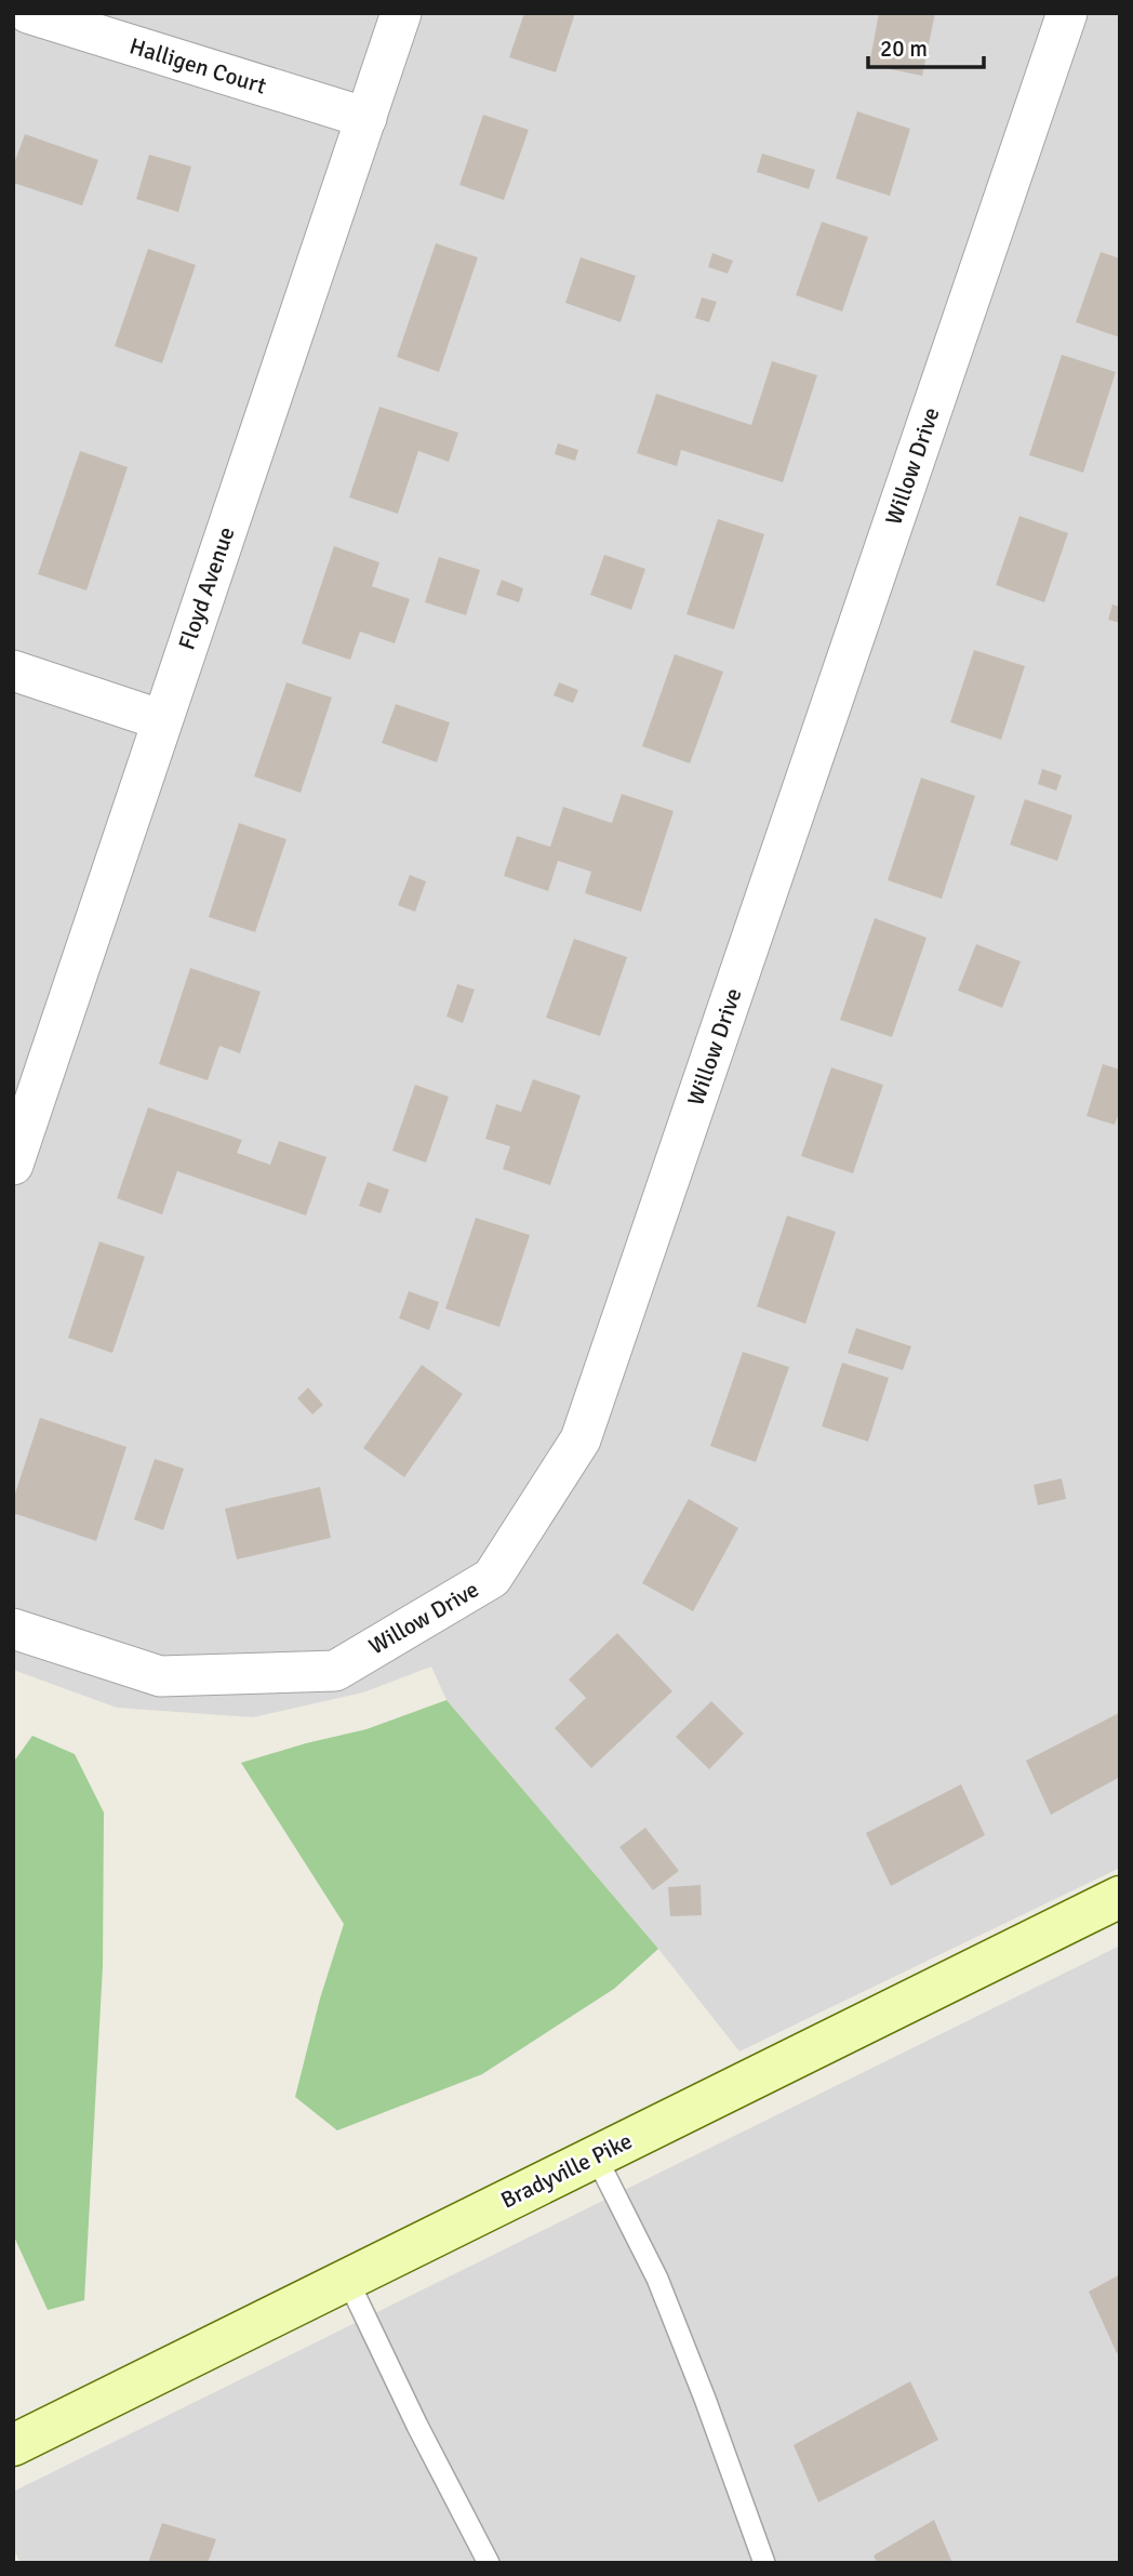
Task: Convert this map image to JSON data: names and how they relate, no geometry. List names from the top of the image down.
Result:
{
  "streets": {
    "main road": ["Bradyville Pike"],
    "street": ["Halligen Court", "Willow Drive", "Floyd Avenue"]
  },
  "crossings": [
    ["Halligen Court", "Floyd Avenue"]
  ],
  "scale_bar": "20 m"
}
